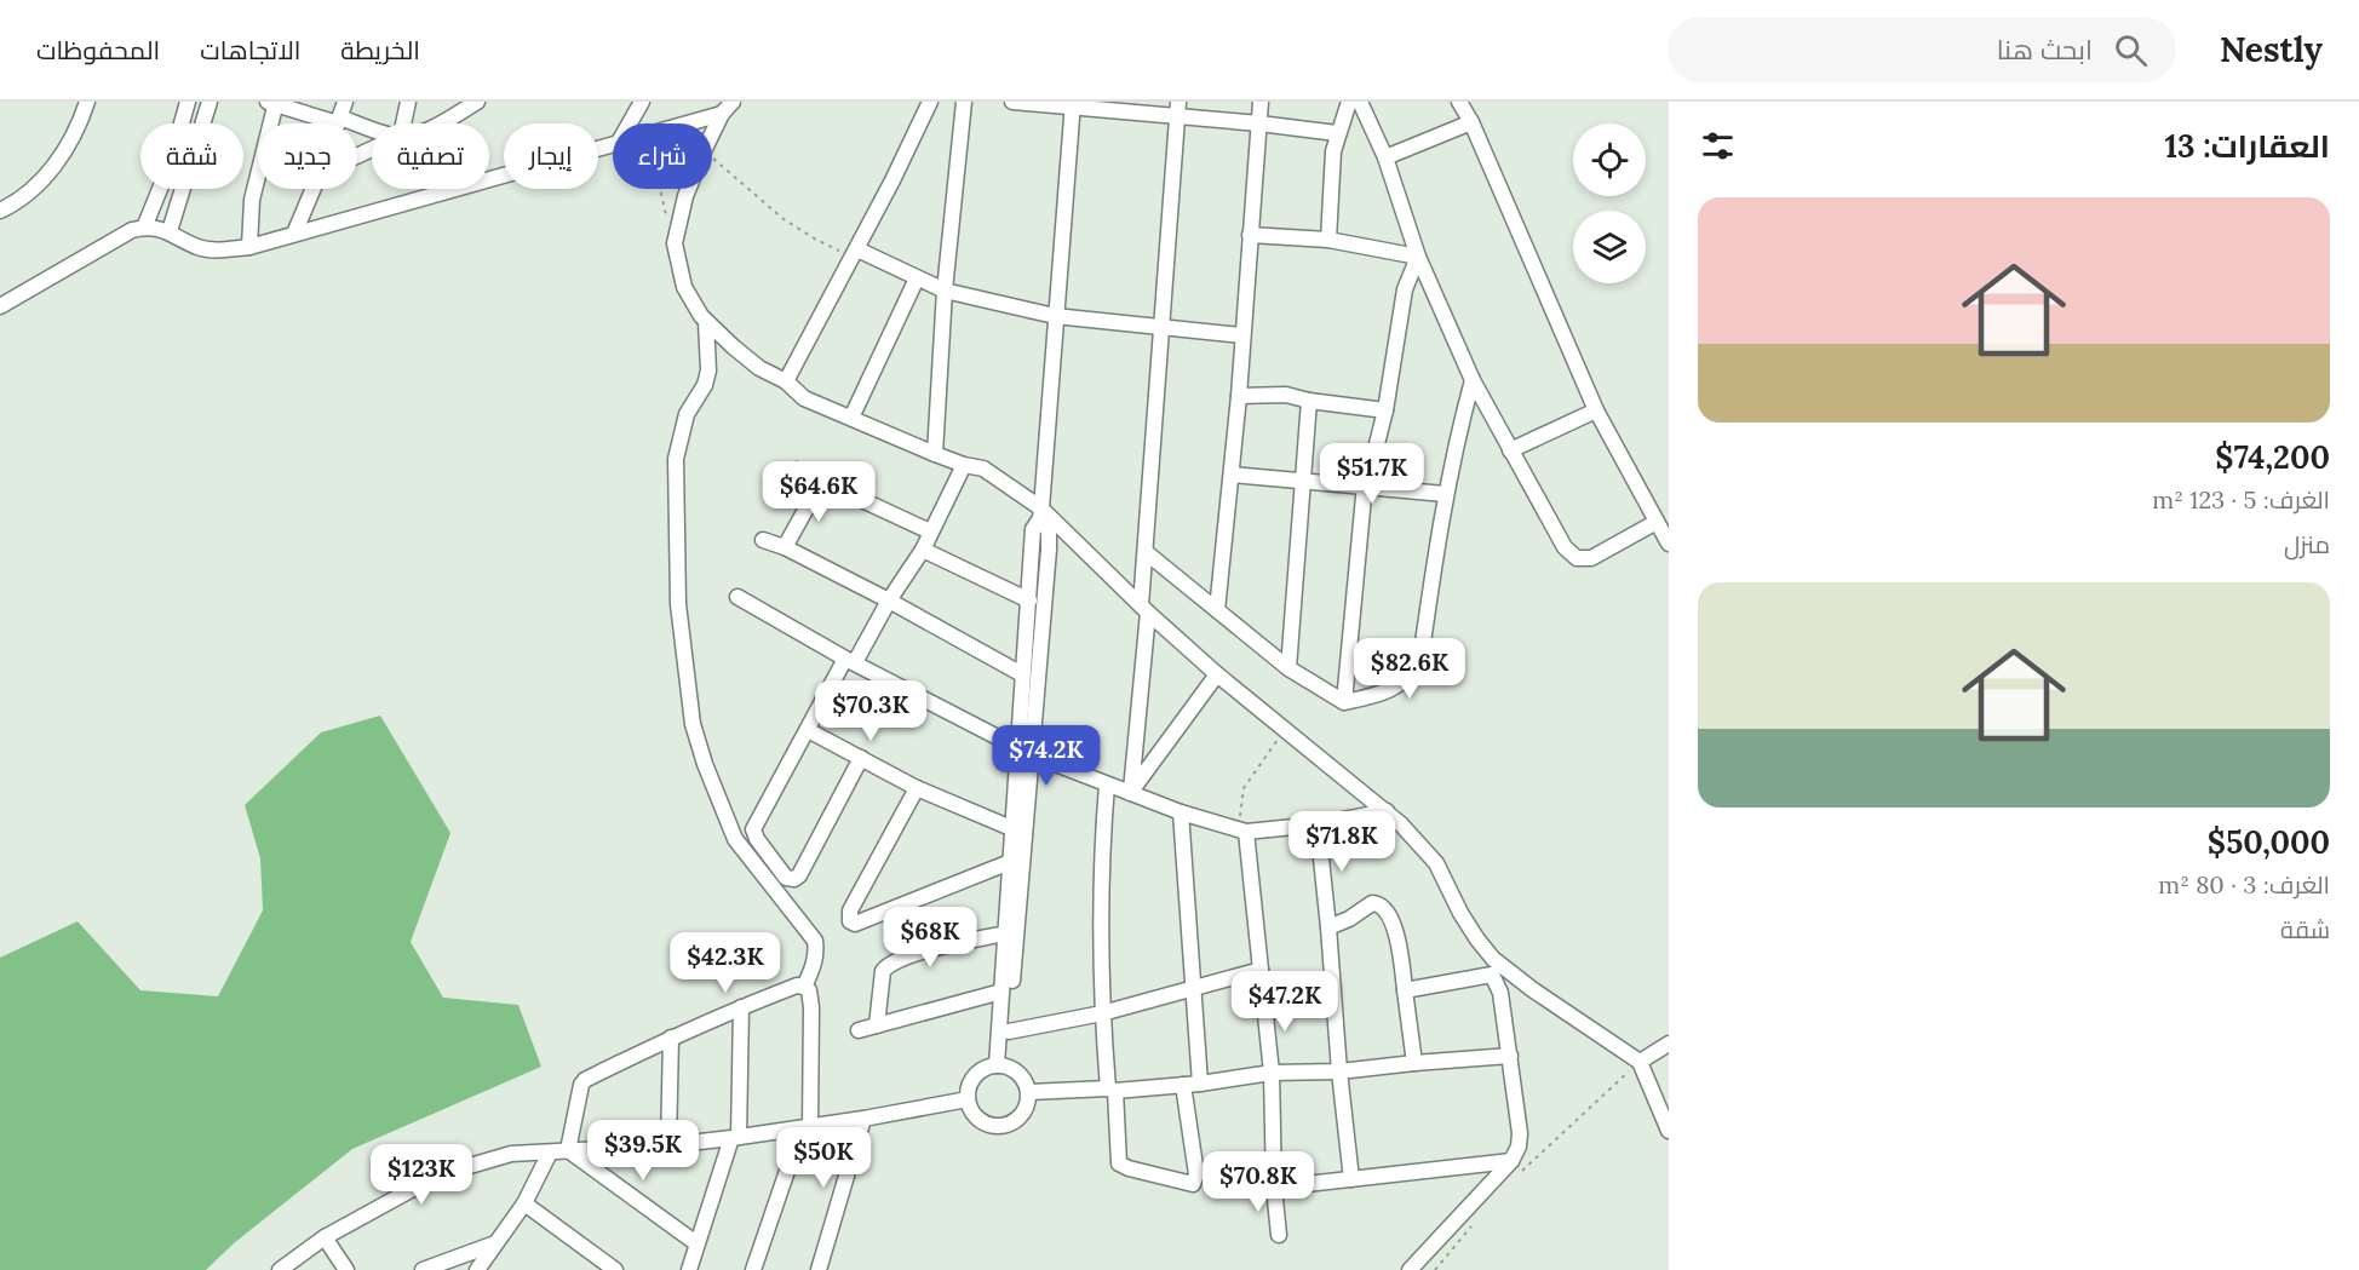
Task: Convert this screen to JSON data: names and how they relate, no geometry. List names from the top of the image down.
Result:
{
  "page": {
    "header": "Nestly",
    "search": "ابحث هنا",
    "nav": ["الخريطة", "الاتجاهات", "المحفوظات"],
    "heading": "العقارات: 13",
    "chip": [
      "شراء",
      "إيجار",
      "تصفية",
      "جديد",
      "شقة"
    ],
    "list": [
      {
        "name": "$74,200",
        "note": "الغرف: 5 · 123 m² · منزل"
      },
      {
        "name": "$50,000",
        "note": "الغرف: 3 · 80 m² · شقة"
      }
    ],
    "price": [
      "$51.7K",
      "$64.6K",
      "$82.6K",
      "$70.3K",
      "$74.2K",
      "$71.8K",
      "$68K",
      "$42.3K",
      "$47.2K",
      "$39.5K",
      "$50K",
      "$123K",
      "$70.8K"
    ]
  }
}
